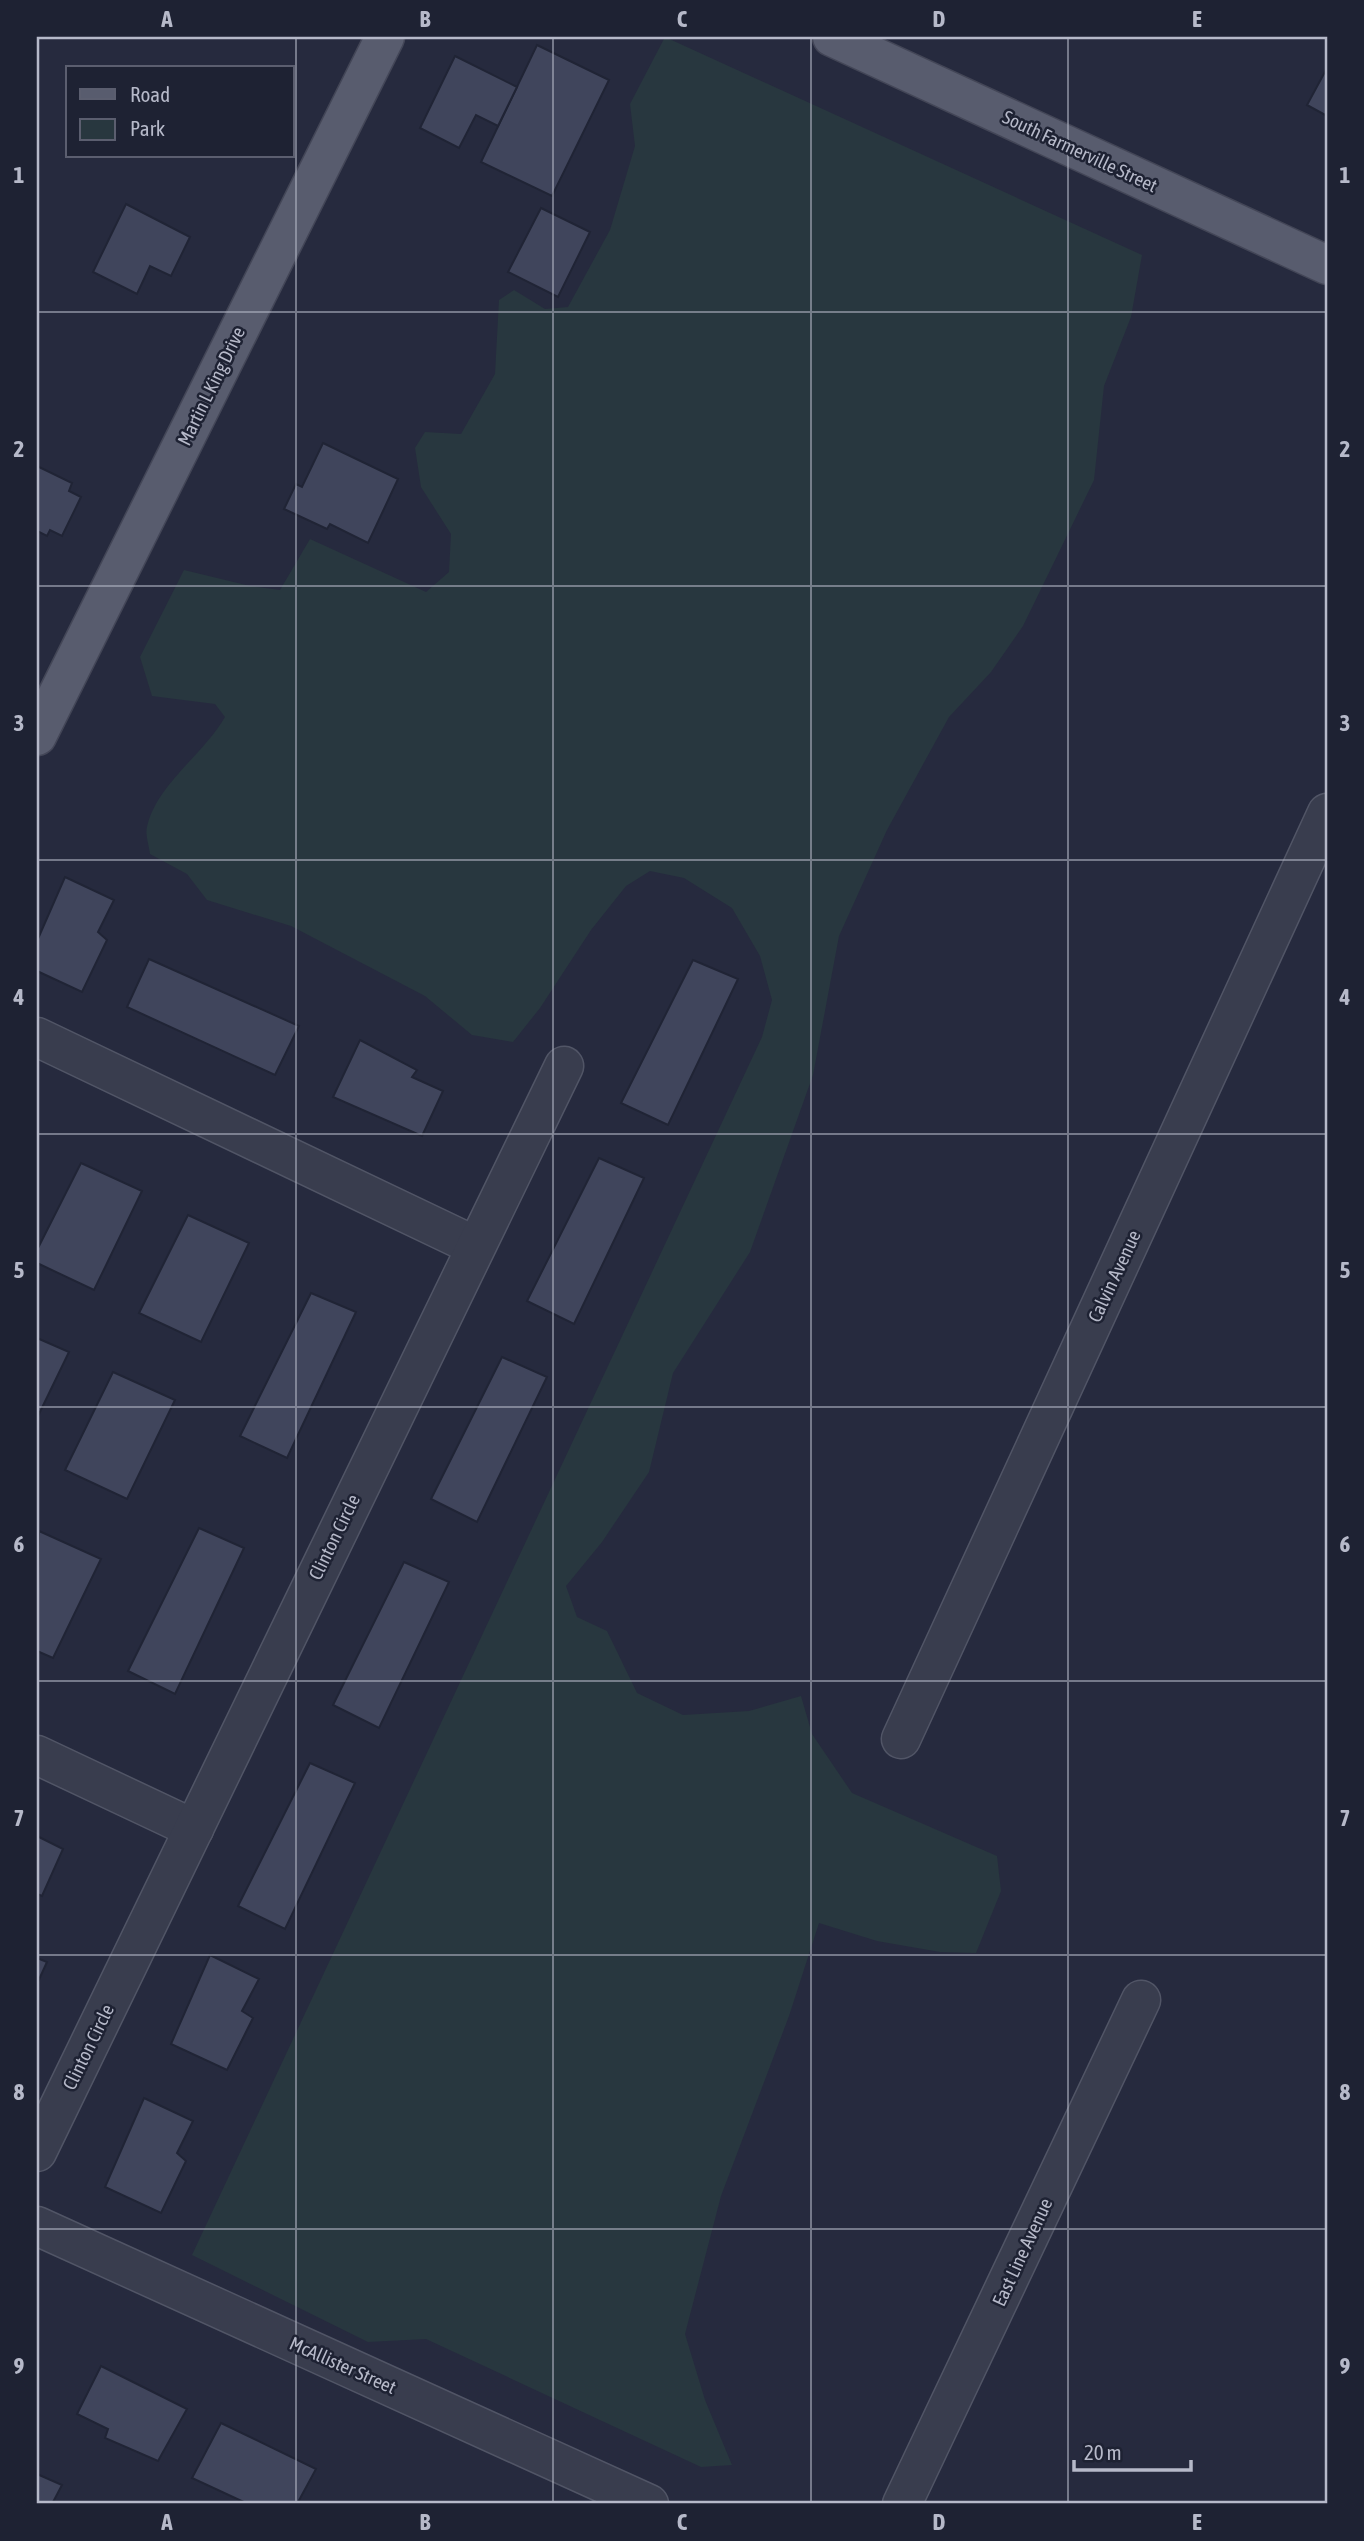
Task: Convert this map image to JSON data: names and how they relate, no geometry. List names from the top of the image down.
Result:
{
  "streets": {
    "main road": ["South Farmerville Street", "Martin L King Drive"],
    "street": [
      "Calvin Avenue",
      "Clinton Circle",
      "East Line Avenue",
      "McAllister Street"
    ]
  },
  "legend": ["Road", "Park"],
  "scale_bar": "20 m",
  "grid": {
    "columns": [
      "A",
      "B",
      "C",
      "D",
      "E"
    ],
    "rows": [
      "1",
      "2",
      "3",
      "4",
      "5",
      "6",
      "7",
      "8",
      "9"
    ]
  }
}
